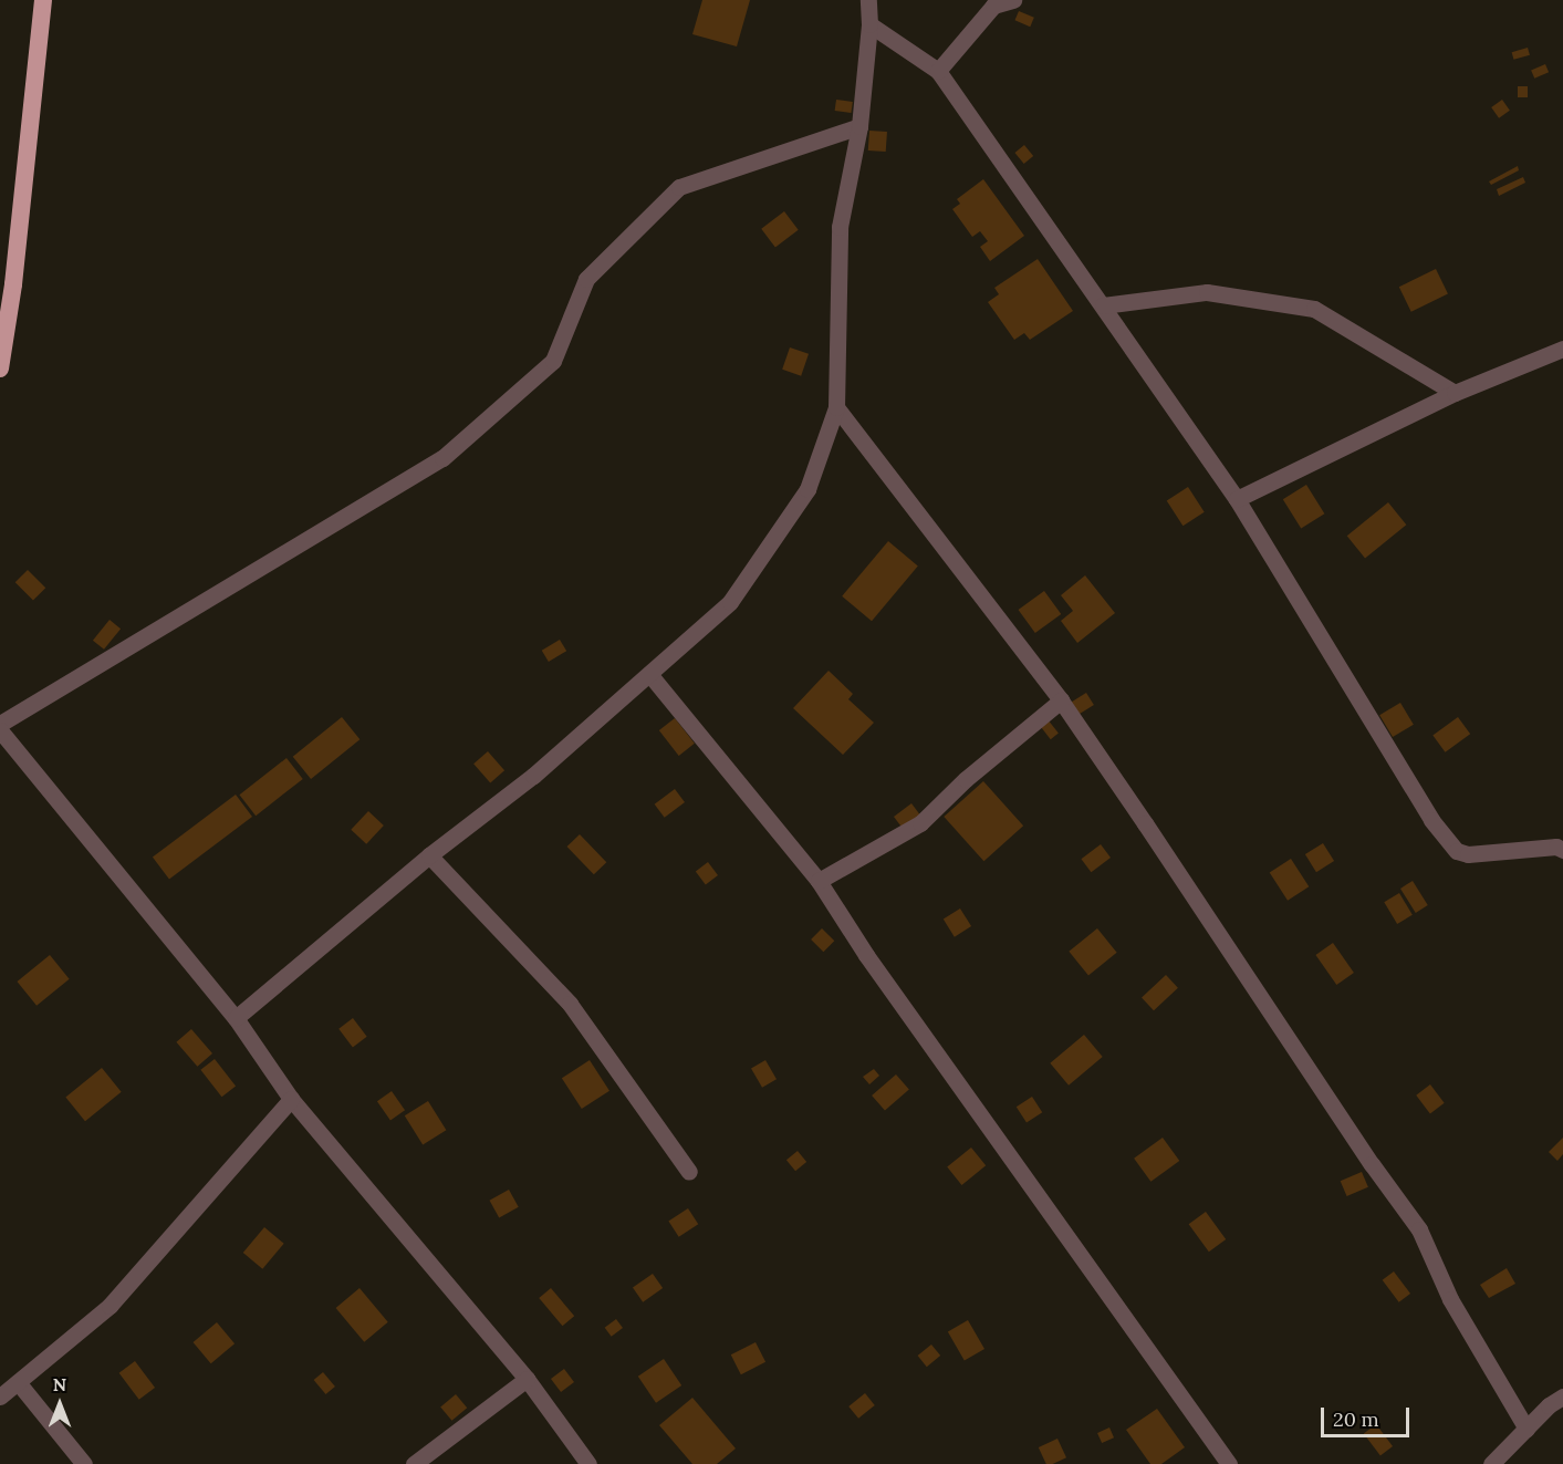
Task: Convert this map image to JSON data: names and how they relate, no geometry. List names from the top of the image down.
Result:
{
  "scale_bar": "20 m",
  "north": "top"
}
